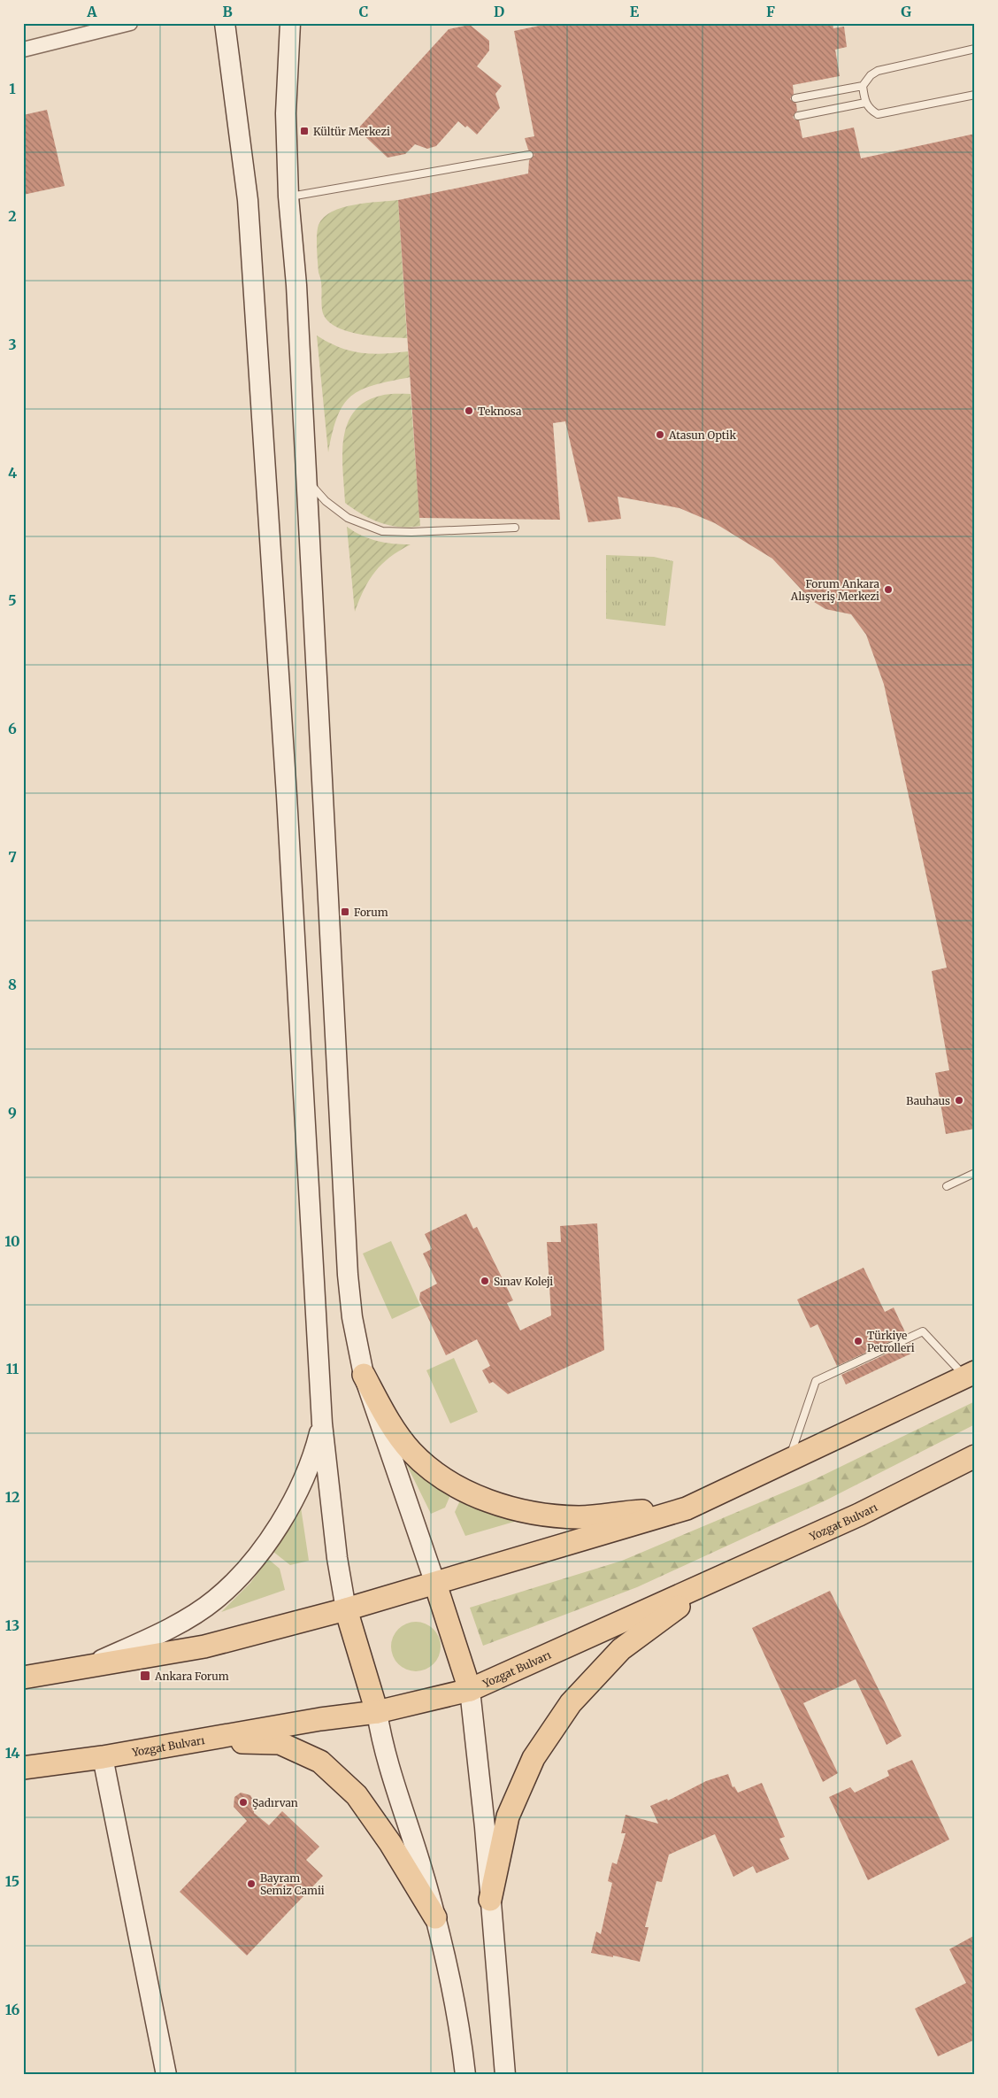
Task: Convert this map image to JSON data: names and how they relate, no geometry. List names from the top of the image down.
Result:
{
  "streets": {
    "main road": ["Yozgat Bulvarı"]
  },
  "places": {
    "transit": ["Kültür Merkezi", "Forum", "Ankara Forum"],
    "other": [
      "Teknosa",
      "Atasun Optik",
      "Forum Ankara Alışveriş Merkezi",
      "Bauhaus",
      "Sınav Koleji",
      "Türkiye Petrolleri",
      "Şadırvan",
      "Bayram Semiz Camii"
    ]
  },
  "grid": {
    "columns": [
      "A",
      "B",
      "C",
      "D",
      "E",
      "F",
      "G"
    ],
    "rows": [
      "1",
      "2",
      "3",
      "4",
      "5",
      "6",
      "7",
      "8",
      "9",
      "10",
      "11",
      "12",
      "13",
      "14",
      "15",
      "16"
    ]
  }
}
